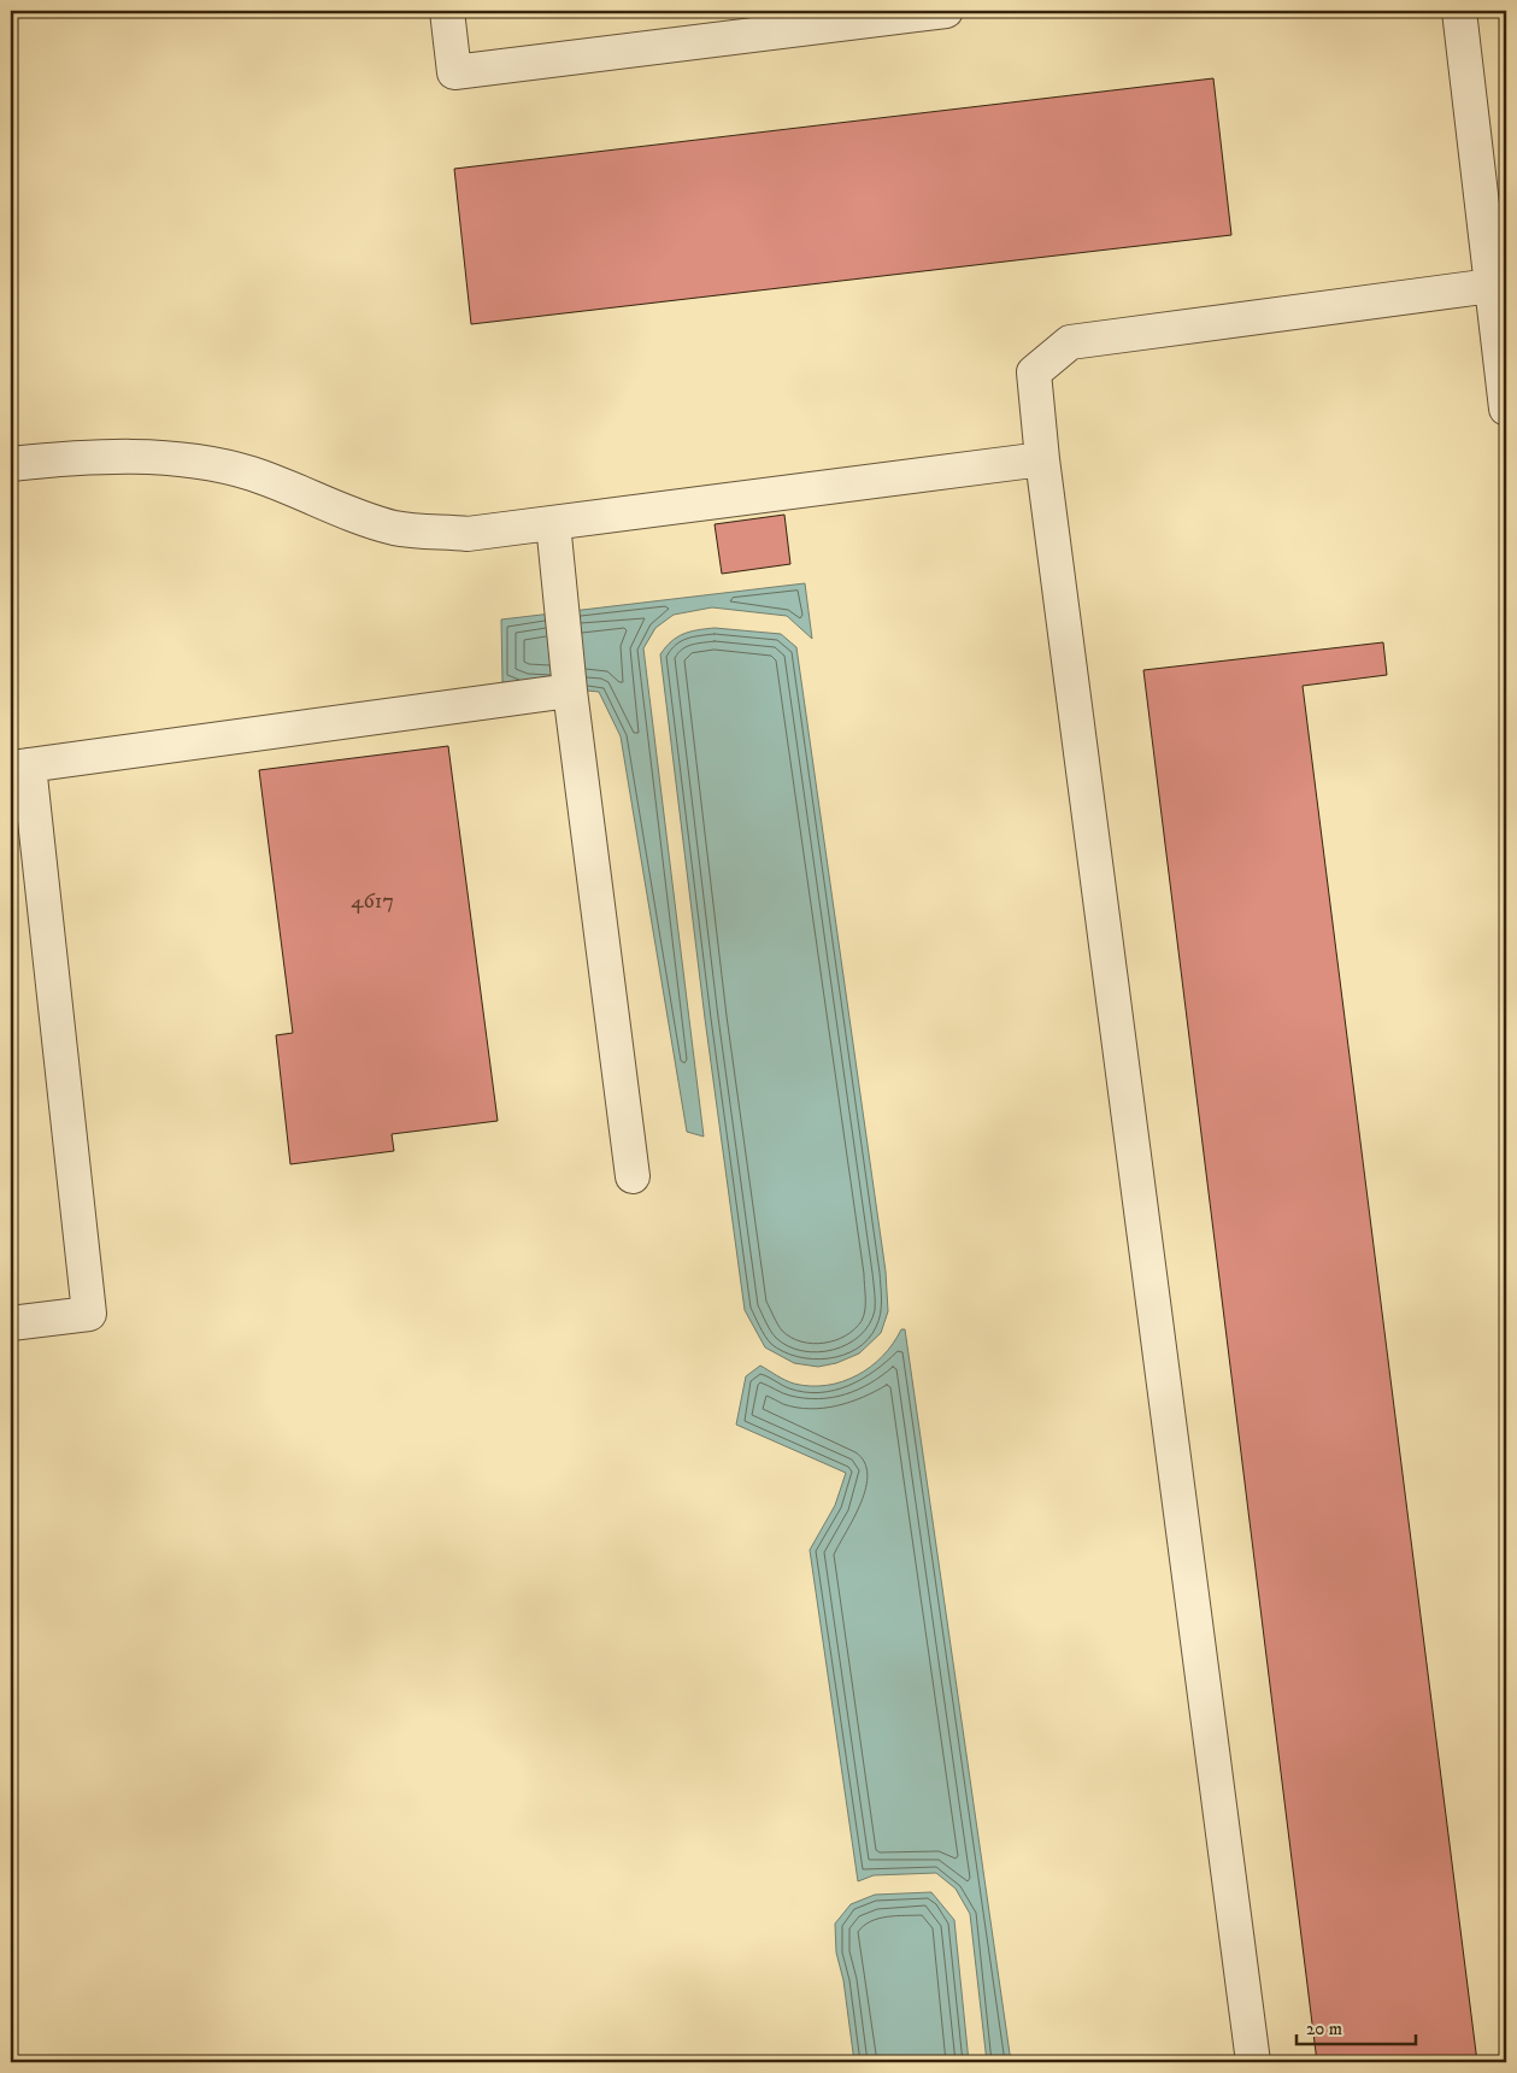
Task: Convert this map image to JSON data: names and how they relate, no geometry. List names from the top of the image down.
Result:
{
  "house_numbers": ["4617"],
  "scale_bar": "20 m"
}
